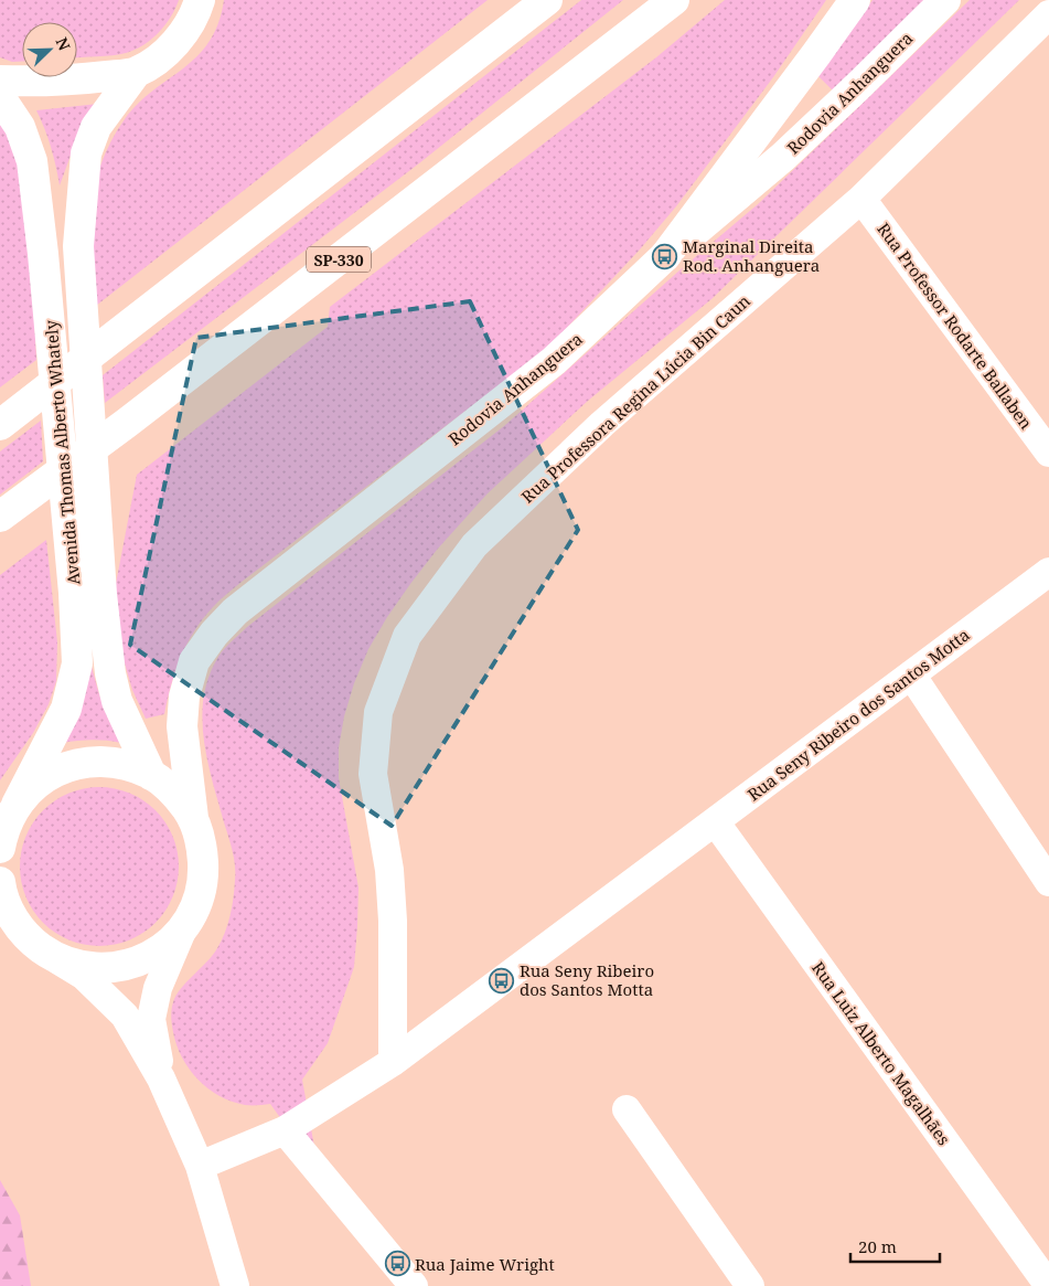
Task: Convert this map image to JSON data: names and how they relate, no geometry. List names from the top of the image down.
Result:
{
  "streets": {
    "main road": ["Rodovia Anhanguera", "SP-330", "Avenida Thomas Alberto Whately"],
    "street": [
      "Rua Professor Rodarte Ballaben",
      "Rua Professora Regina Lúcia Bin Caun",
      "Rua Seny Ribeiro dos Santos Motta",
      "Rua Luiz Alberto Magalhães"
    ]
  },
  "crossings": [
    ["Rua Professor Rodarte Ballaben", "Rua Professora Regina Lúcia Bin Caun"],
    ["Rua Professora Regina Lúcia Bin Caun", "Rua Seny Ribeiro dos Santos Motta"],
    ["Rua Seny Ribeiro dos Santos Motta", "Rua Luiz Alberto Magalhães"]
  ],
  "places": {
    "bus stop": ["Marginal Direita Rod. Anhanguera", "Rua Seny Ribeiro dos Santos Motta", "Rua Jaime Wright"]
  },
  "scale_bar": "20 m",
  "north": "top right"
}
